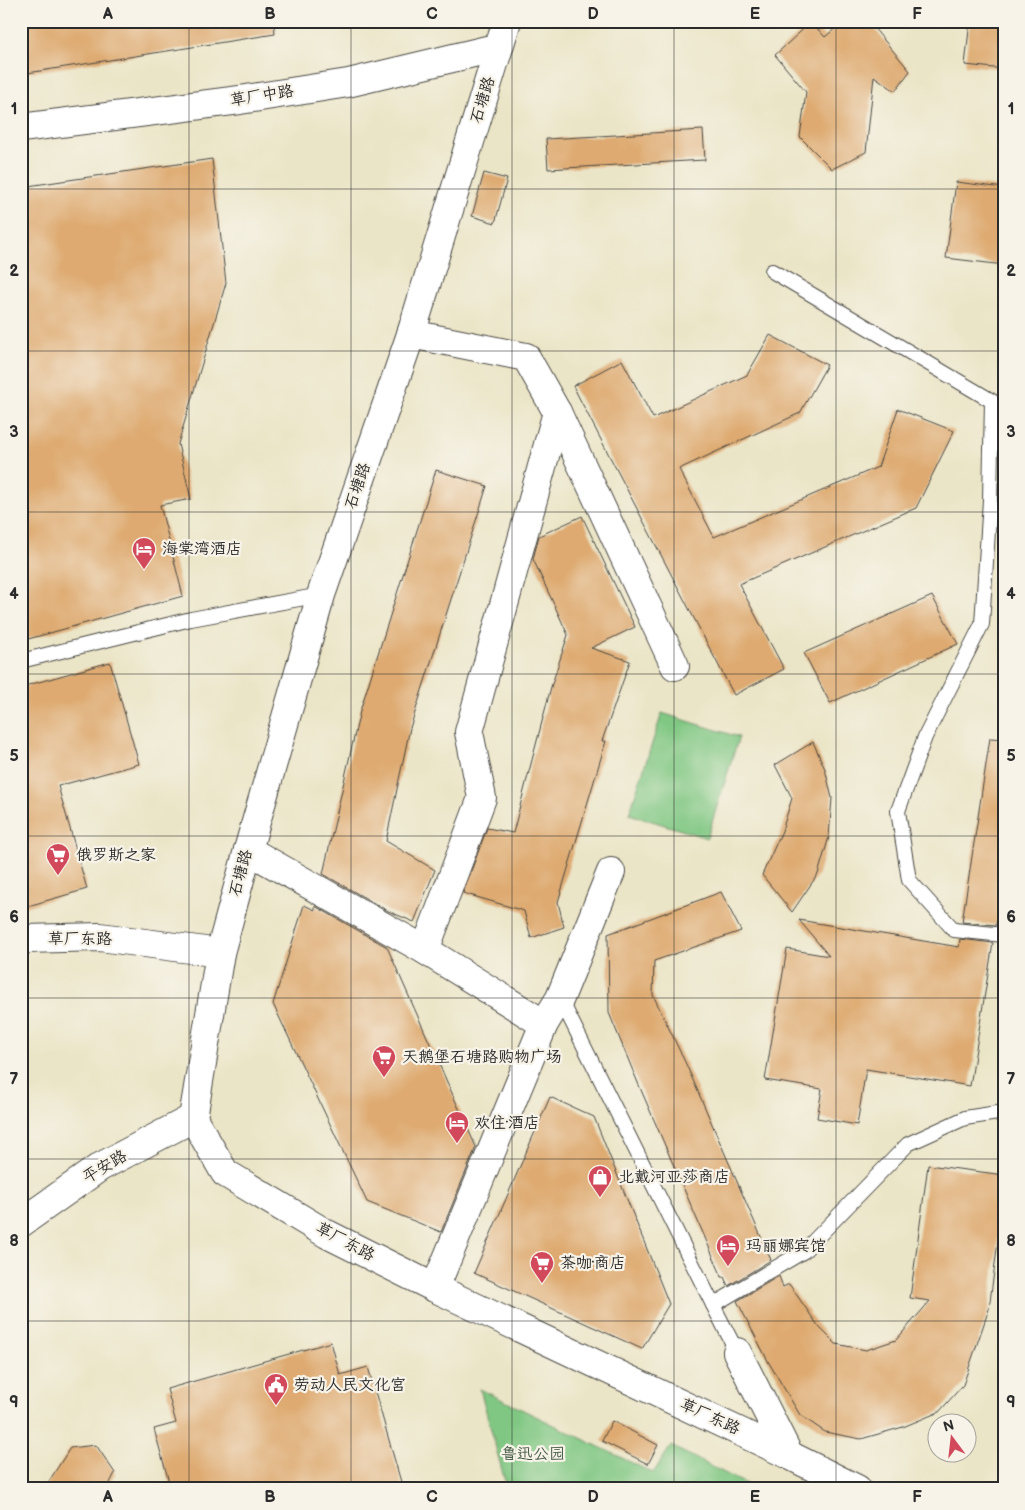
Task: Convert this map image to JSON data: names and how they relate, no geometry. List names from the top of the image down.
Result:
{
  "streets": {
    "street": [
      "草厂中路",
      "石塘路",
      "草厂东路",
      "平安路"
    ]
  },
  "crossings": [
    ["草厂中路", "石塘路"],
    ["石塘路", "草厂东路"],
    ["草厂东路", "平安路"]
  ],
  "parks": ["鲁迅公园"],
  "places": {
    "hotel": ["海棠湾酒店", "欢住·酒店", "玛丽娜宾馆"],
    "supermarket": ["俄罗斯之家", "天鹅堡石塘路购物广场", "茶咖·商店"],
    "shop": ["北戴河亚莎商店"],
    "public building": ["劳动人民文化宫"]
  },
  "north": "top",
  "grid": {
    "columns": [
      "A",
      "B",
      "C",
      "D",
      "E",
      "F"
    ],
    "rows": [
      "1",
      "2",
      "3",
      "4",
      "5",
      "6",
      "7",
      "8",
      "9"
    ]
  }
}
